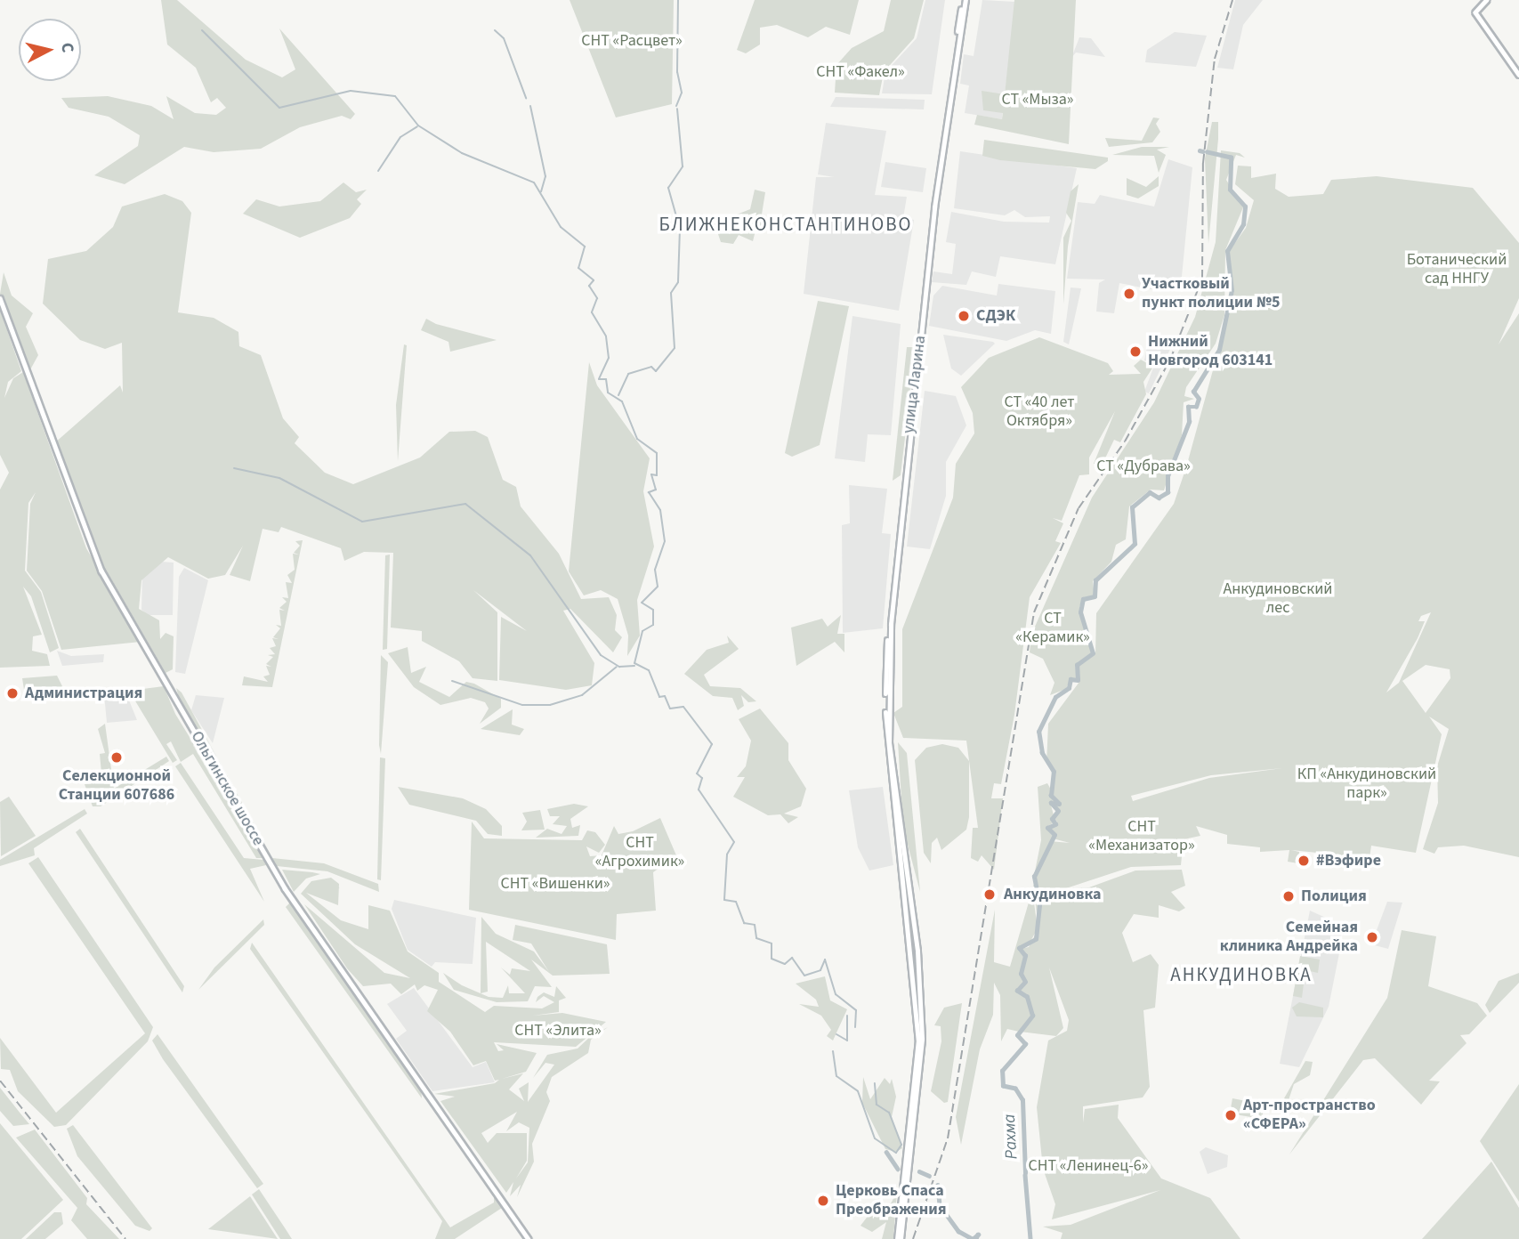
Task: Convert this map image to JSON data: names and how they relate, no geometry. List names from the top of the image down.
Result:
{
  "streets": {
    "main road": ["улица Ларина", "Ольгинское шоссе"]
  },
  "districts": ["БЛИЖНЕКОНСТАНТИНОВО", "АНКУДИНОВКА"],
  "water": ["Рахма"],
  "parks": [
    "СНТ «Расцвет»",
    "СНТ «Факел»",
    "СТ «Мыза»",
    "Ботанический сад ННГУ",
    "СТ «40 лет Октября»",
    "СТ «Дубрава»",
    "Анкудиновский лес",
    "СТ «Керамик»",
    "КП «Анкудиновский парк»",
    "СНТ «Механизатор»",
    "СНТ «Агрохимик»",
    "СНТ «Вишенки»",
    "СНТ «Элита»",
    "СНТ «Ленинец-6»"
  ],
  "places": [
    "Участковый пункт полиции №5",
    "СДЭК",
    "Нижний Новгород 603141",
    "Администрация",
    "Селекционной Станции 607686",
    "#Вэфире",
    "Анкудиновка",
    "Полиция",
    "Семейная клиника Андрейка",
    "Арт-пространство «СФЕРА»",
    "Церковь Спаса Преображения"
  ],
  "north": "right"
}
